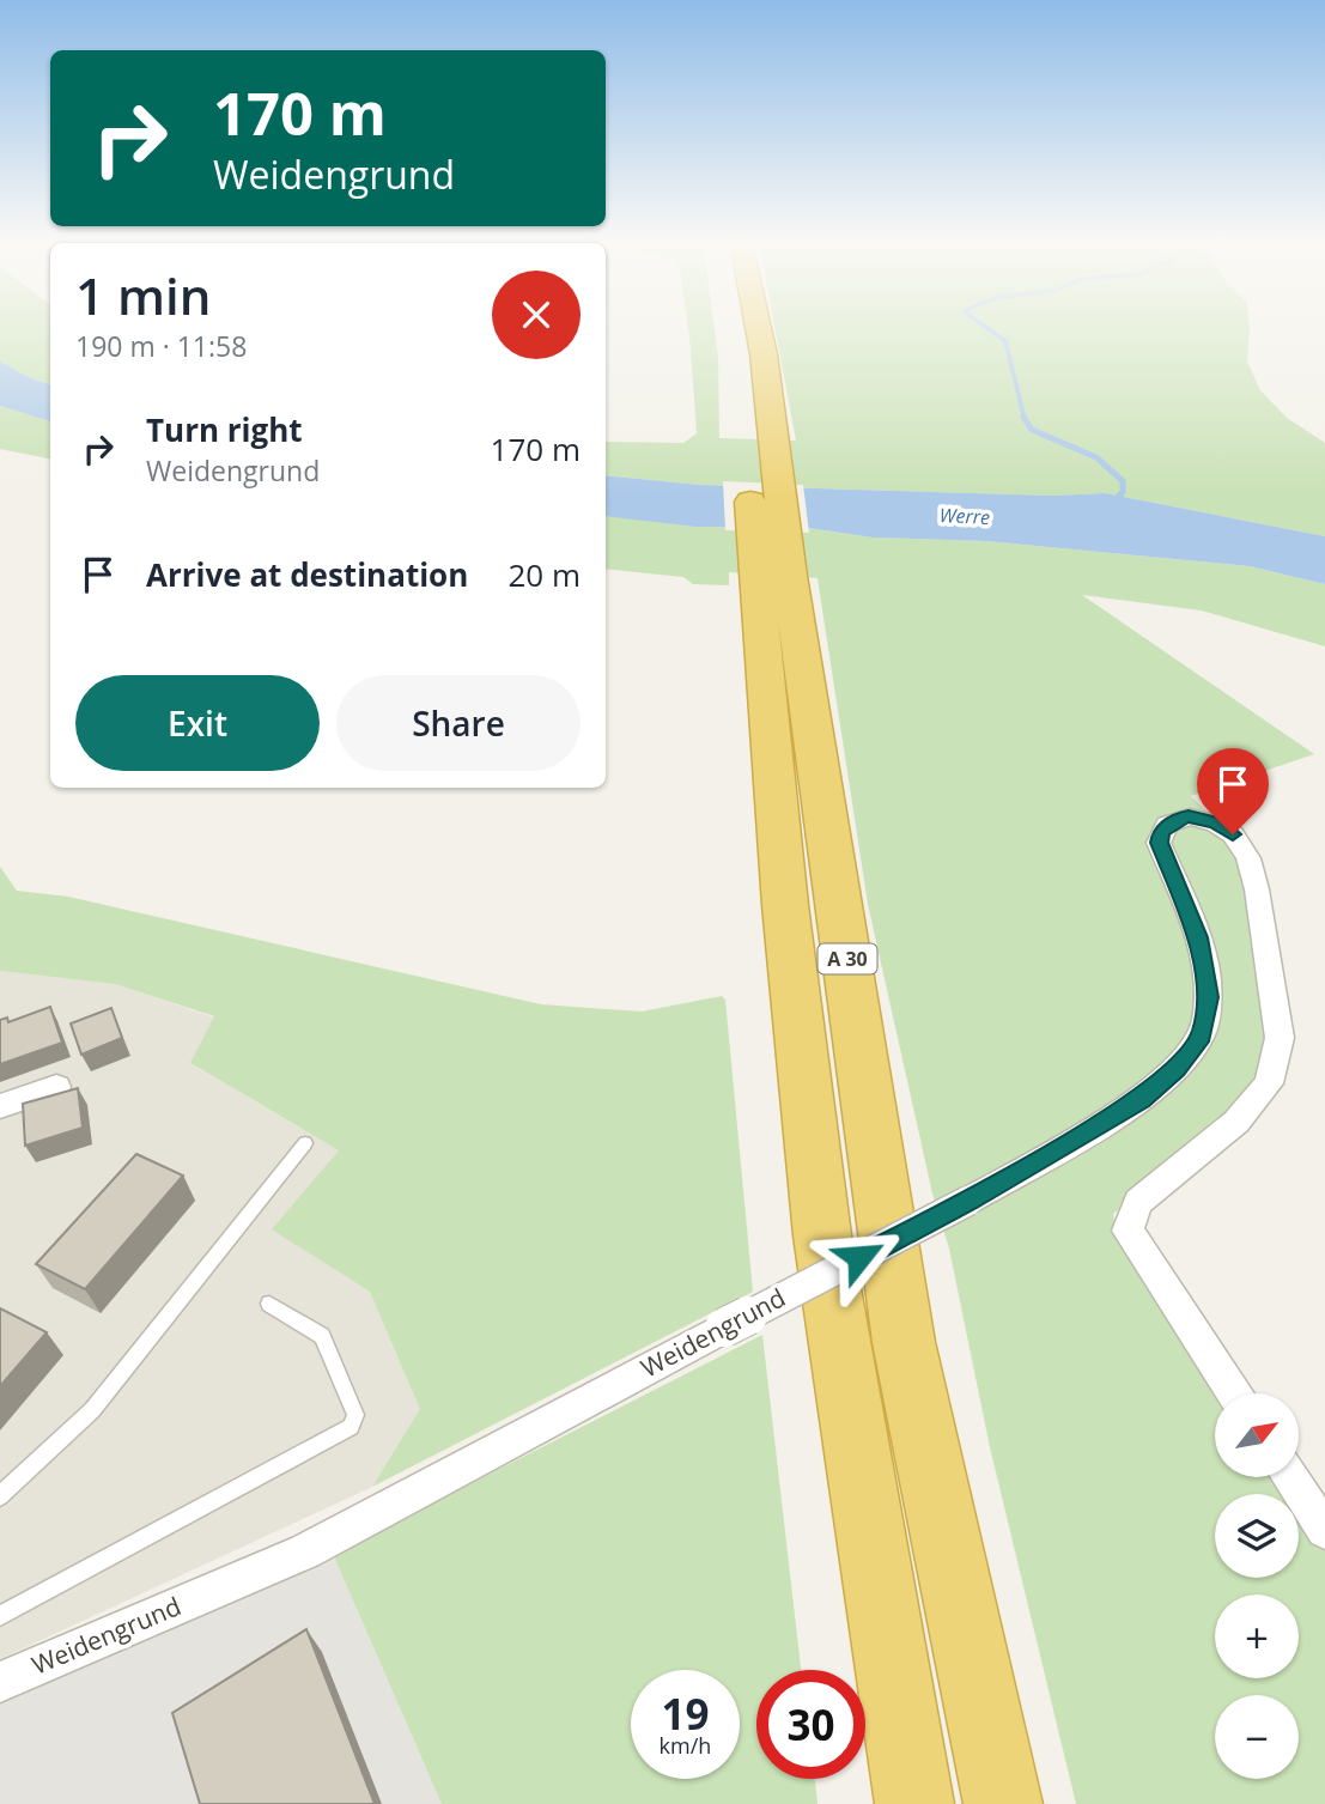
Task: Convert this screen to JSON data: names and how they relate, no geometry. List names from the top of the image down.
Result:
{
  "streets": {
    "highway": ["A 30"],
    "street": ["Weidengrund"]
  },
  "water": ["Werre"],
  "north": "top right",
  "page": {
    "turn": ["170 m", "Weidengrund"],
    "heading": ["1 min", "190 m · 11:58"],
    "list": [
      {
        "name": "Turn right",
        "note": "Weidengrund",
        "value": "170 m"
      },
      {
        "name": "Arrive at destination",
        "value": "20 m"
      }
    ],
    "buttons": ["Exit", "Share"],
    "map_buttons": ["+", "−"],
    "speed": "19 km/h",
    "limit": "30"
  }
}
